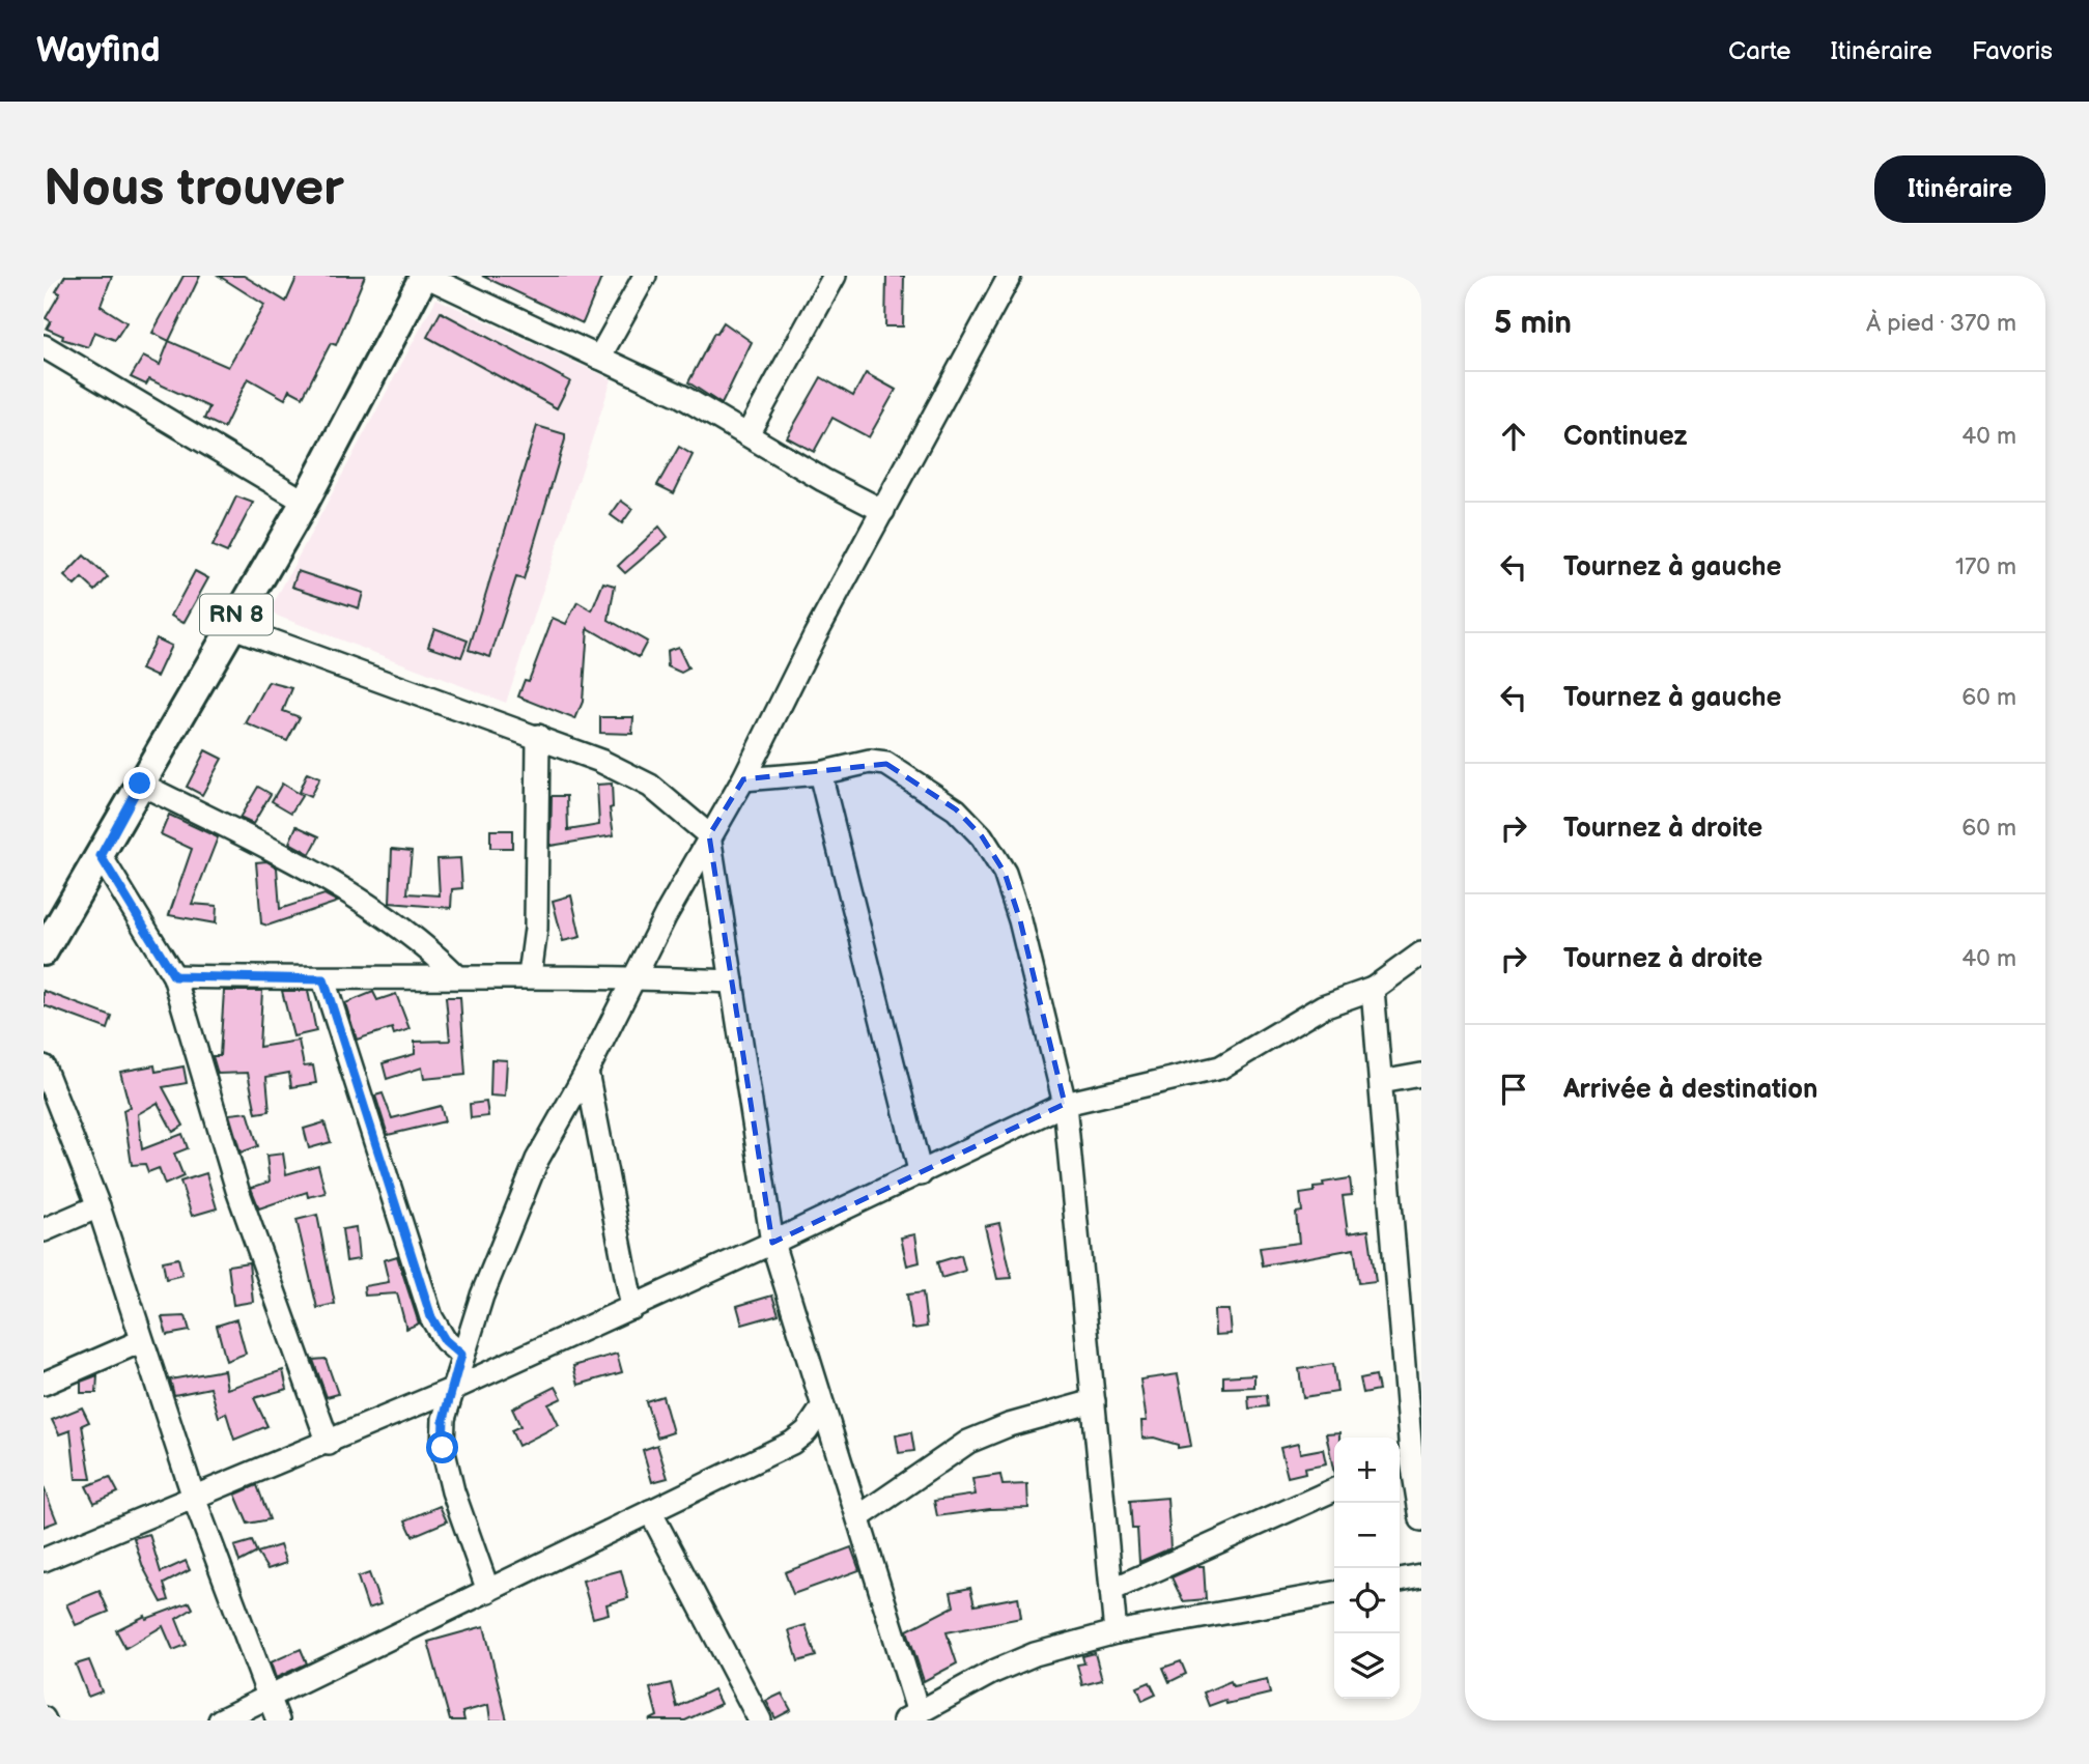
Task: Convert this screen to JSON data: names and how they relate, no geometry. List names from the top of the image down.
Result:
{
  "streets": {
    "main road": ["RN 8"]
  },
  "page": {
    "header": "Wayfind",
    "nav": ["Carte", "Itinéraire", "Favoris"],
    "buttons": "Itinéraire",
    "title": "Nous trouver",
    "heading": ["5 min", "À pied · 370 m"],
    "list": [
      ["Continuez", "40 m"],
      ["Tournez à gauche", "170 m"],
      ["Tournez à gauche", "60 m"],
      ["Tournez à droite", "60 m"],
      ["Tournez à droite", "40 m"],
      "Arrivée à destination"
    ],
    "map_buttons": ["+", "−"]
  }
}
